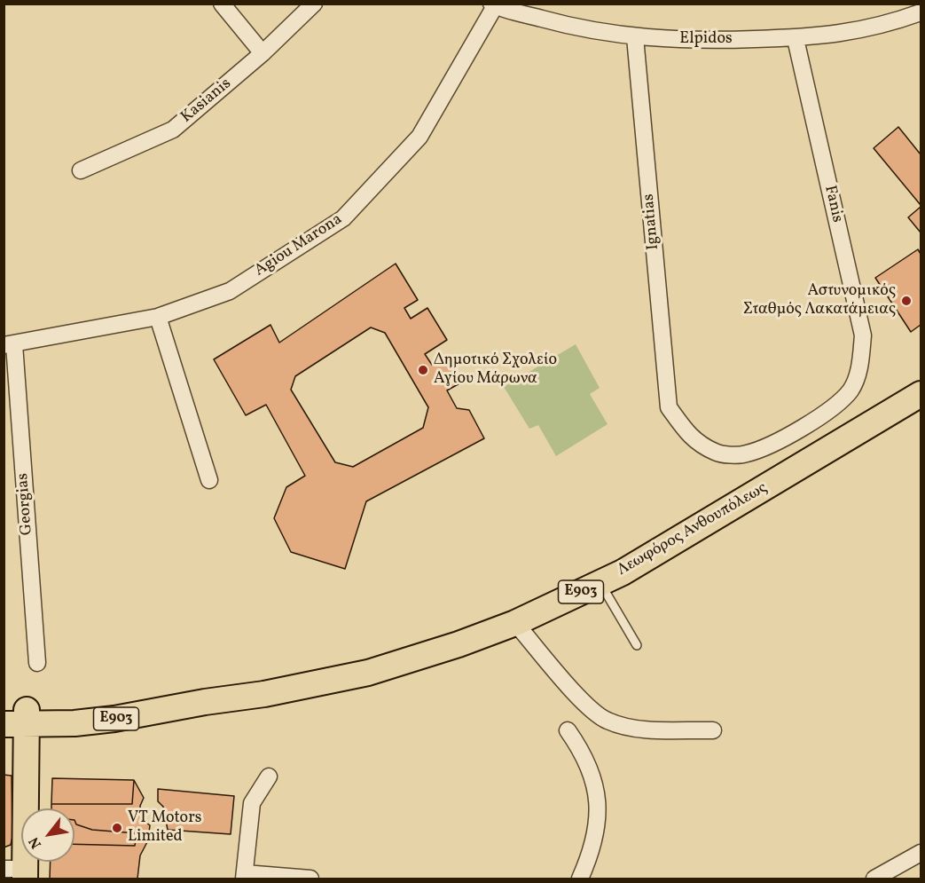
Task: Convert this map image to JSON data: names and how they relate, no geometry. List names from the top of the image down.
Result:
{
  "streets": {
    "main road": ["Λεωφόρος Ανθουπόλεως", "E903"],
    "street": [
      "Elpidos",
      "Kasianis",
      "Fanis",
      "Ignatias",
      "Agiou Marona",
      "Georgias"
    ]
  },
  "crossings": [
    ["Elpidos", "Fanis"],
    ["Elpidos", "Ignatias"],
    ["Elpidos", "Agiou Marona"],
    ["Fanis", "Ignatias"],
    ["Agiou Marona", "Georgias"]
  ],
  "places": ["Αστυνομικός Σταθμός Λακατάμειας", "Δημοτικό Σχολείο Αγίου Μάρωνα", "VT Motors Limited"],
  "north": "bottom left"
}
